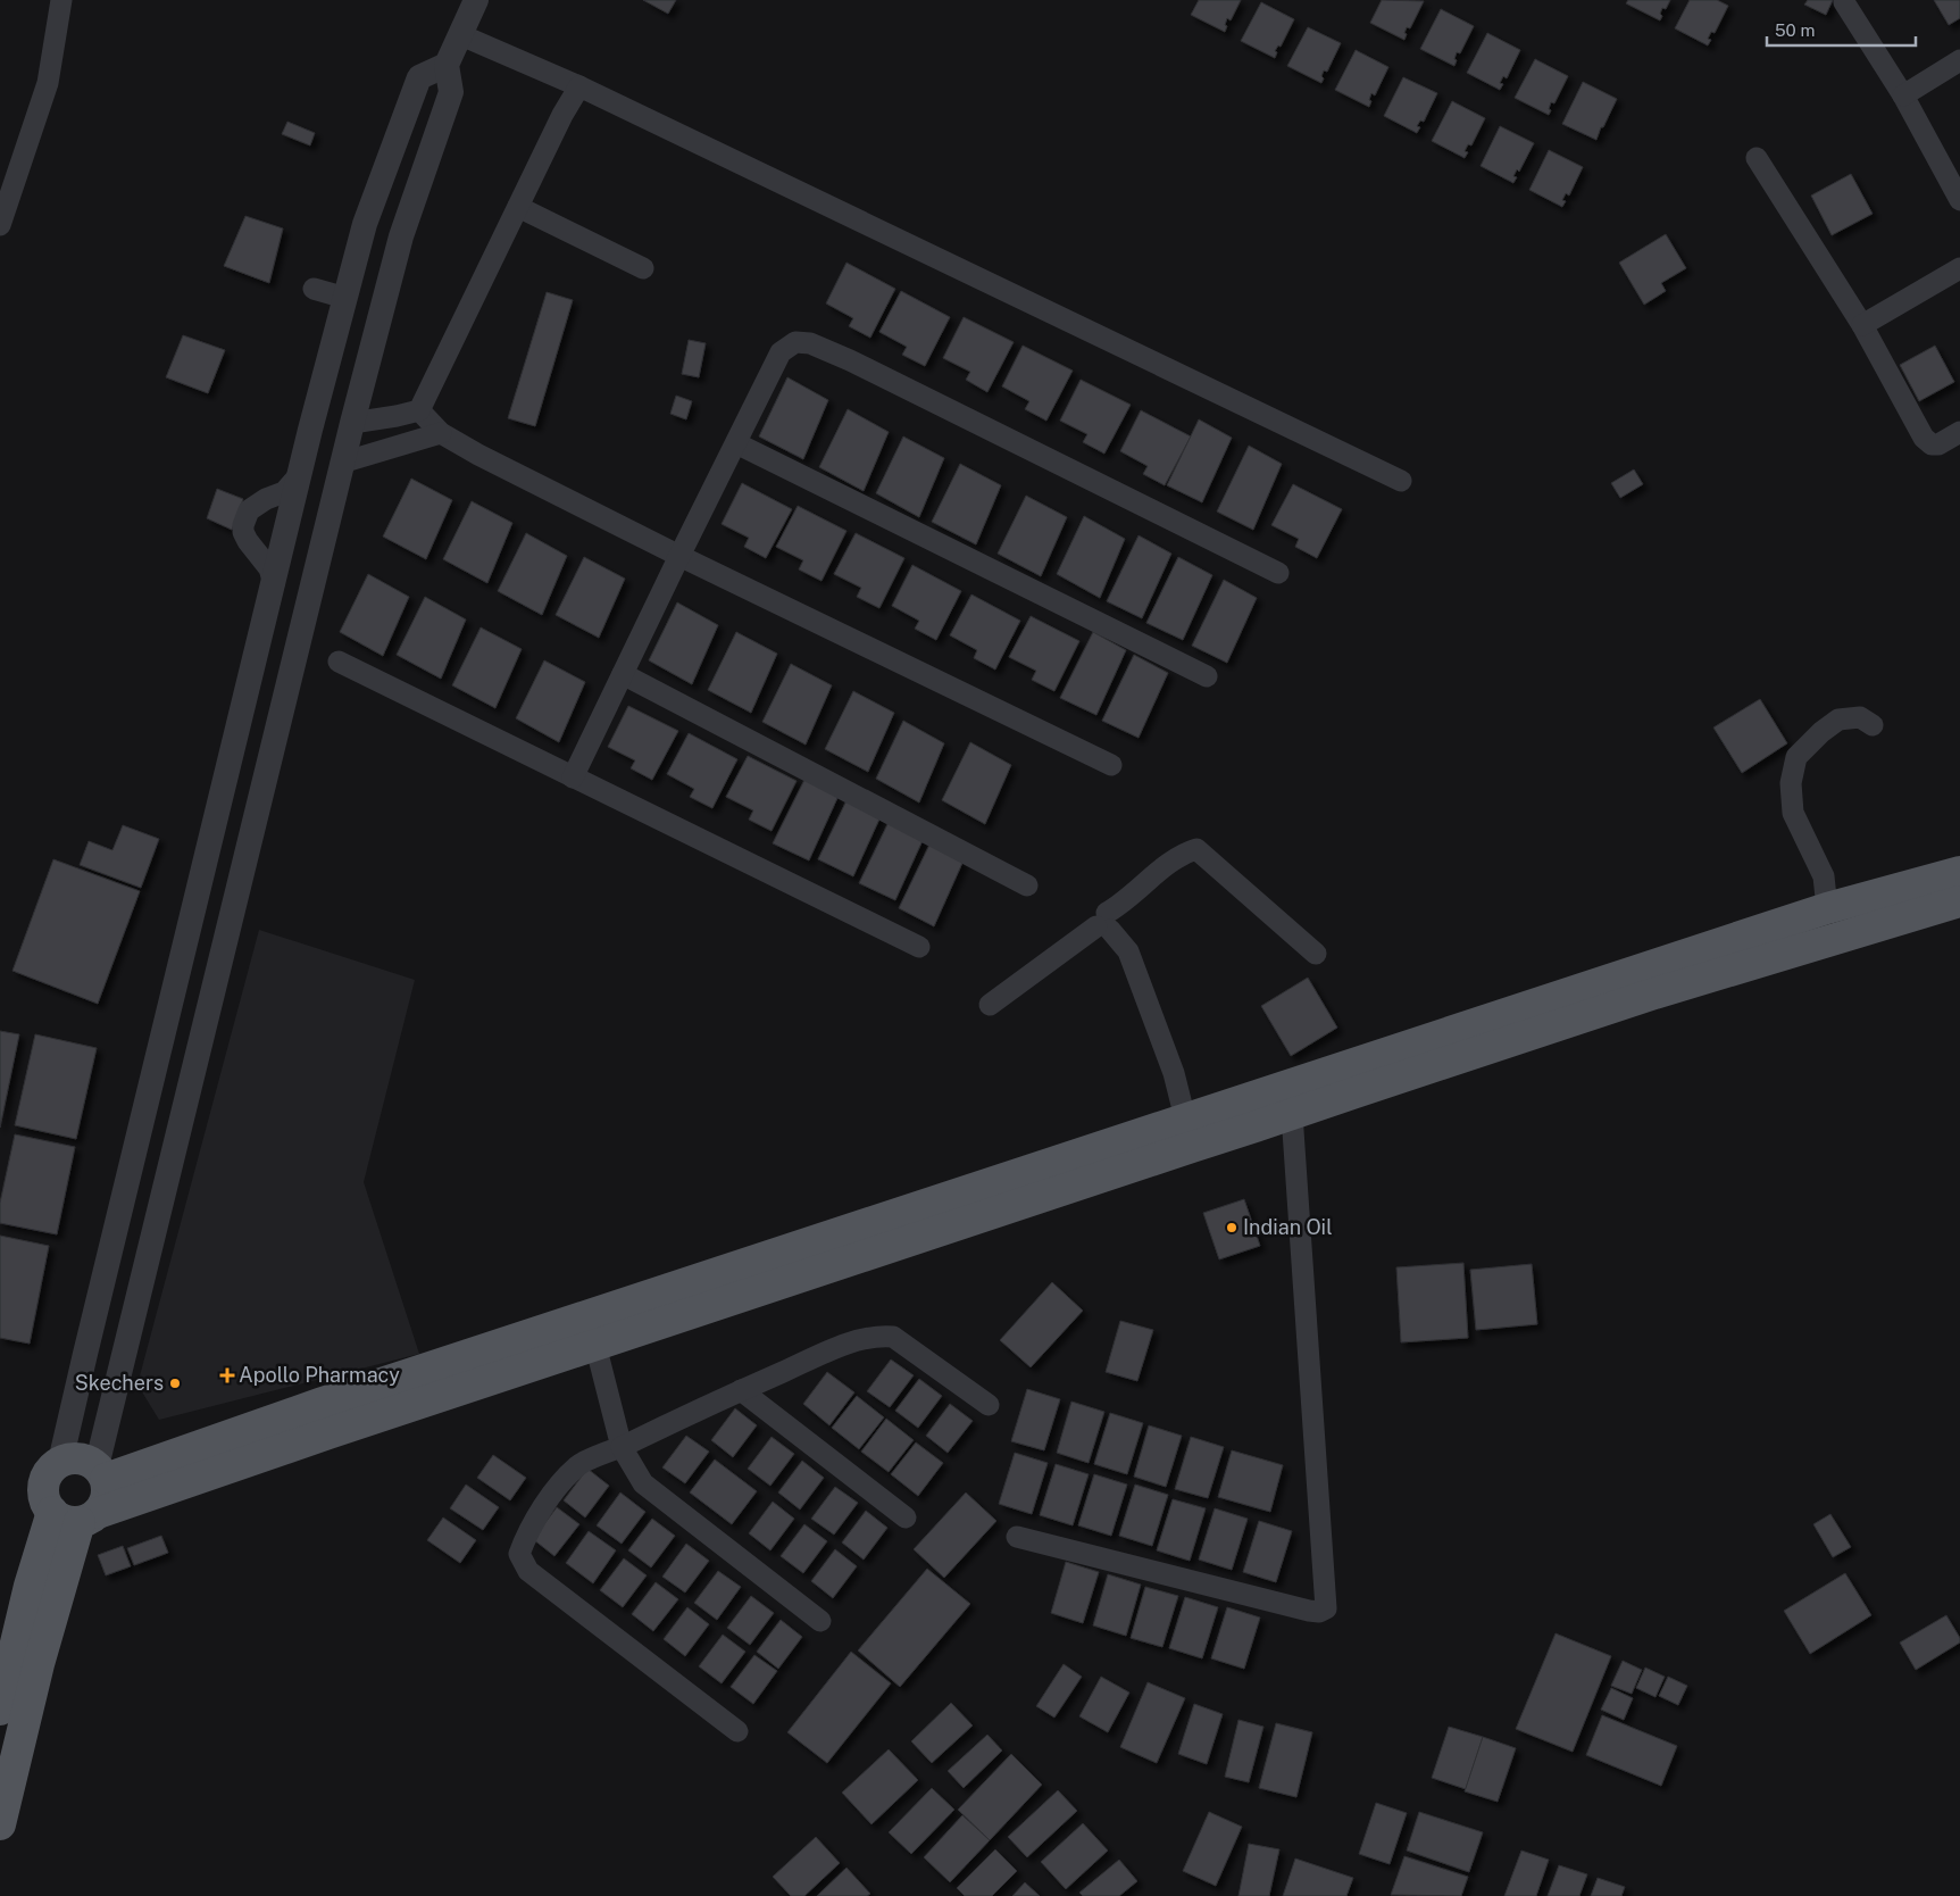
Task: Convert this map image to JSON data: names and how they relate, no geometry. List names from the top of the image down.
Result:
{
  "places": {
    "other": ["Indian Oil", "Skechers"],
    "health": ["Apollo Pharmacy"]
  },
  "scale_bar": "50 m"
}
